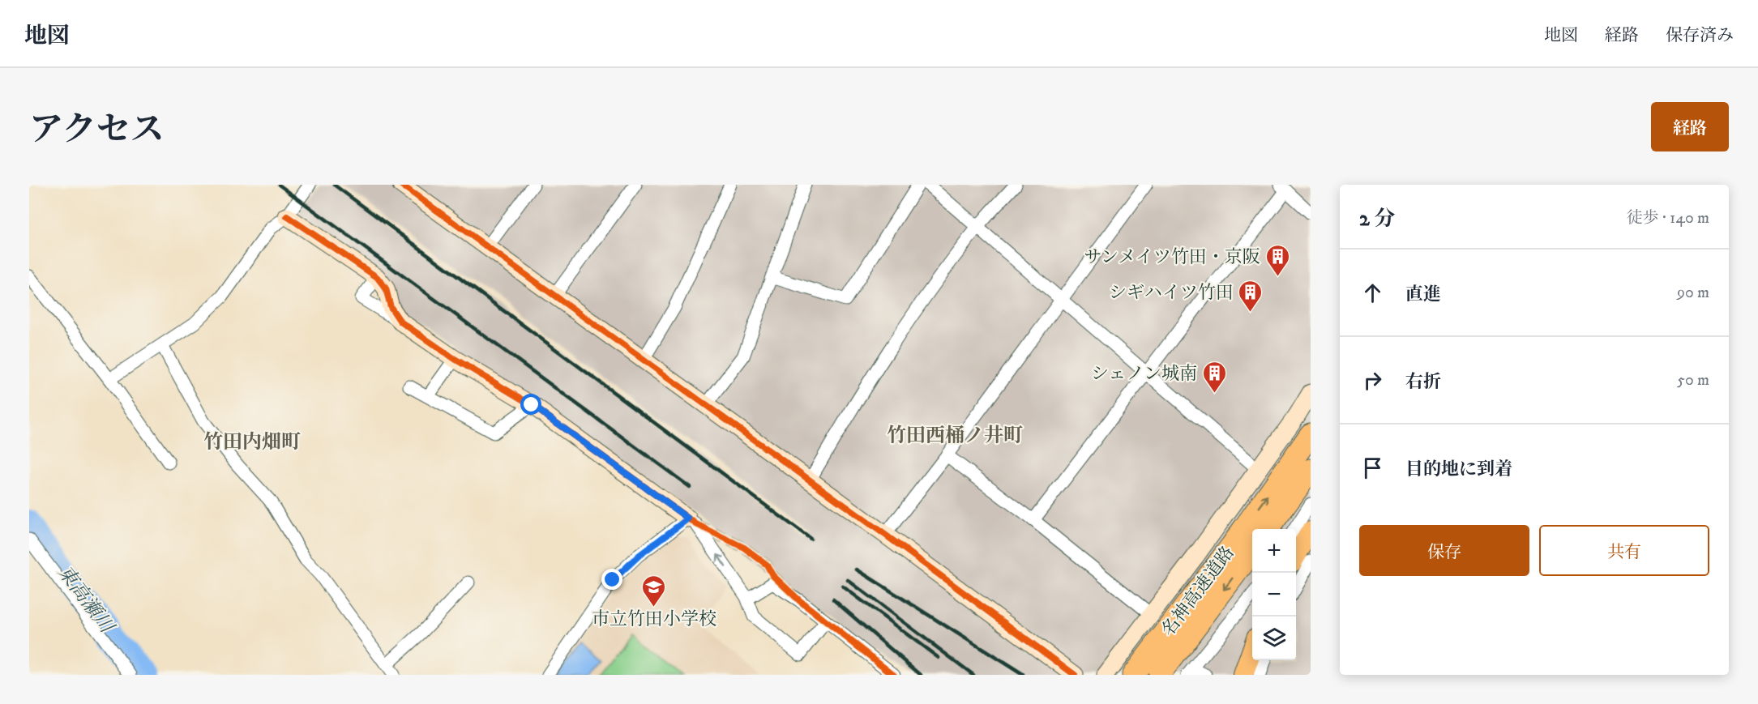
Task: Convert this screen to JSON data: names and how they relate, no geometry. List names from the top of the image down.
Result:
{
  "streets": {
    "highway": ["名神高速道路"]
  },
  "districts": ["竹田西桶ノ井町", "竹田内畑町"],
  "water": ["東高瀬川"],
  "places": {
    "building": ["サンメイツ竹田・京阪", "シギハイツ竹田", "シェノン城南"],
    "school or university": ["市立竹田小学校"]
  },
  "page": {
    "header": "地図",
    "nav": ["地図", "経路", "保存済み"],
    "title": "アクセス",
    "buttons": [
      "経路",
      ["保存", "共有"]
    ],
    "heading": ["2 分", "徒歩 · 140 m"],
    "list": [
      ["直進", "90 m"],
      ["右折", "50 m"],
      "目的地に到着"
    ],
    "map_buttons": ["+", "−"]
  }
}
